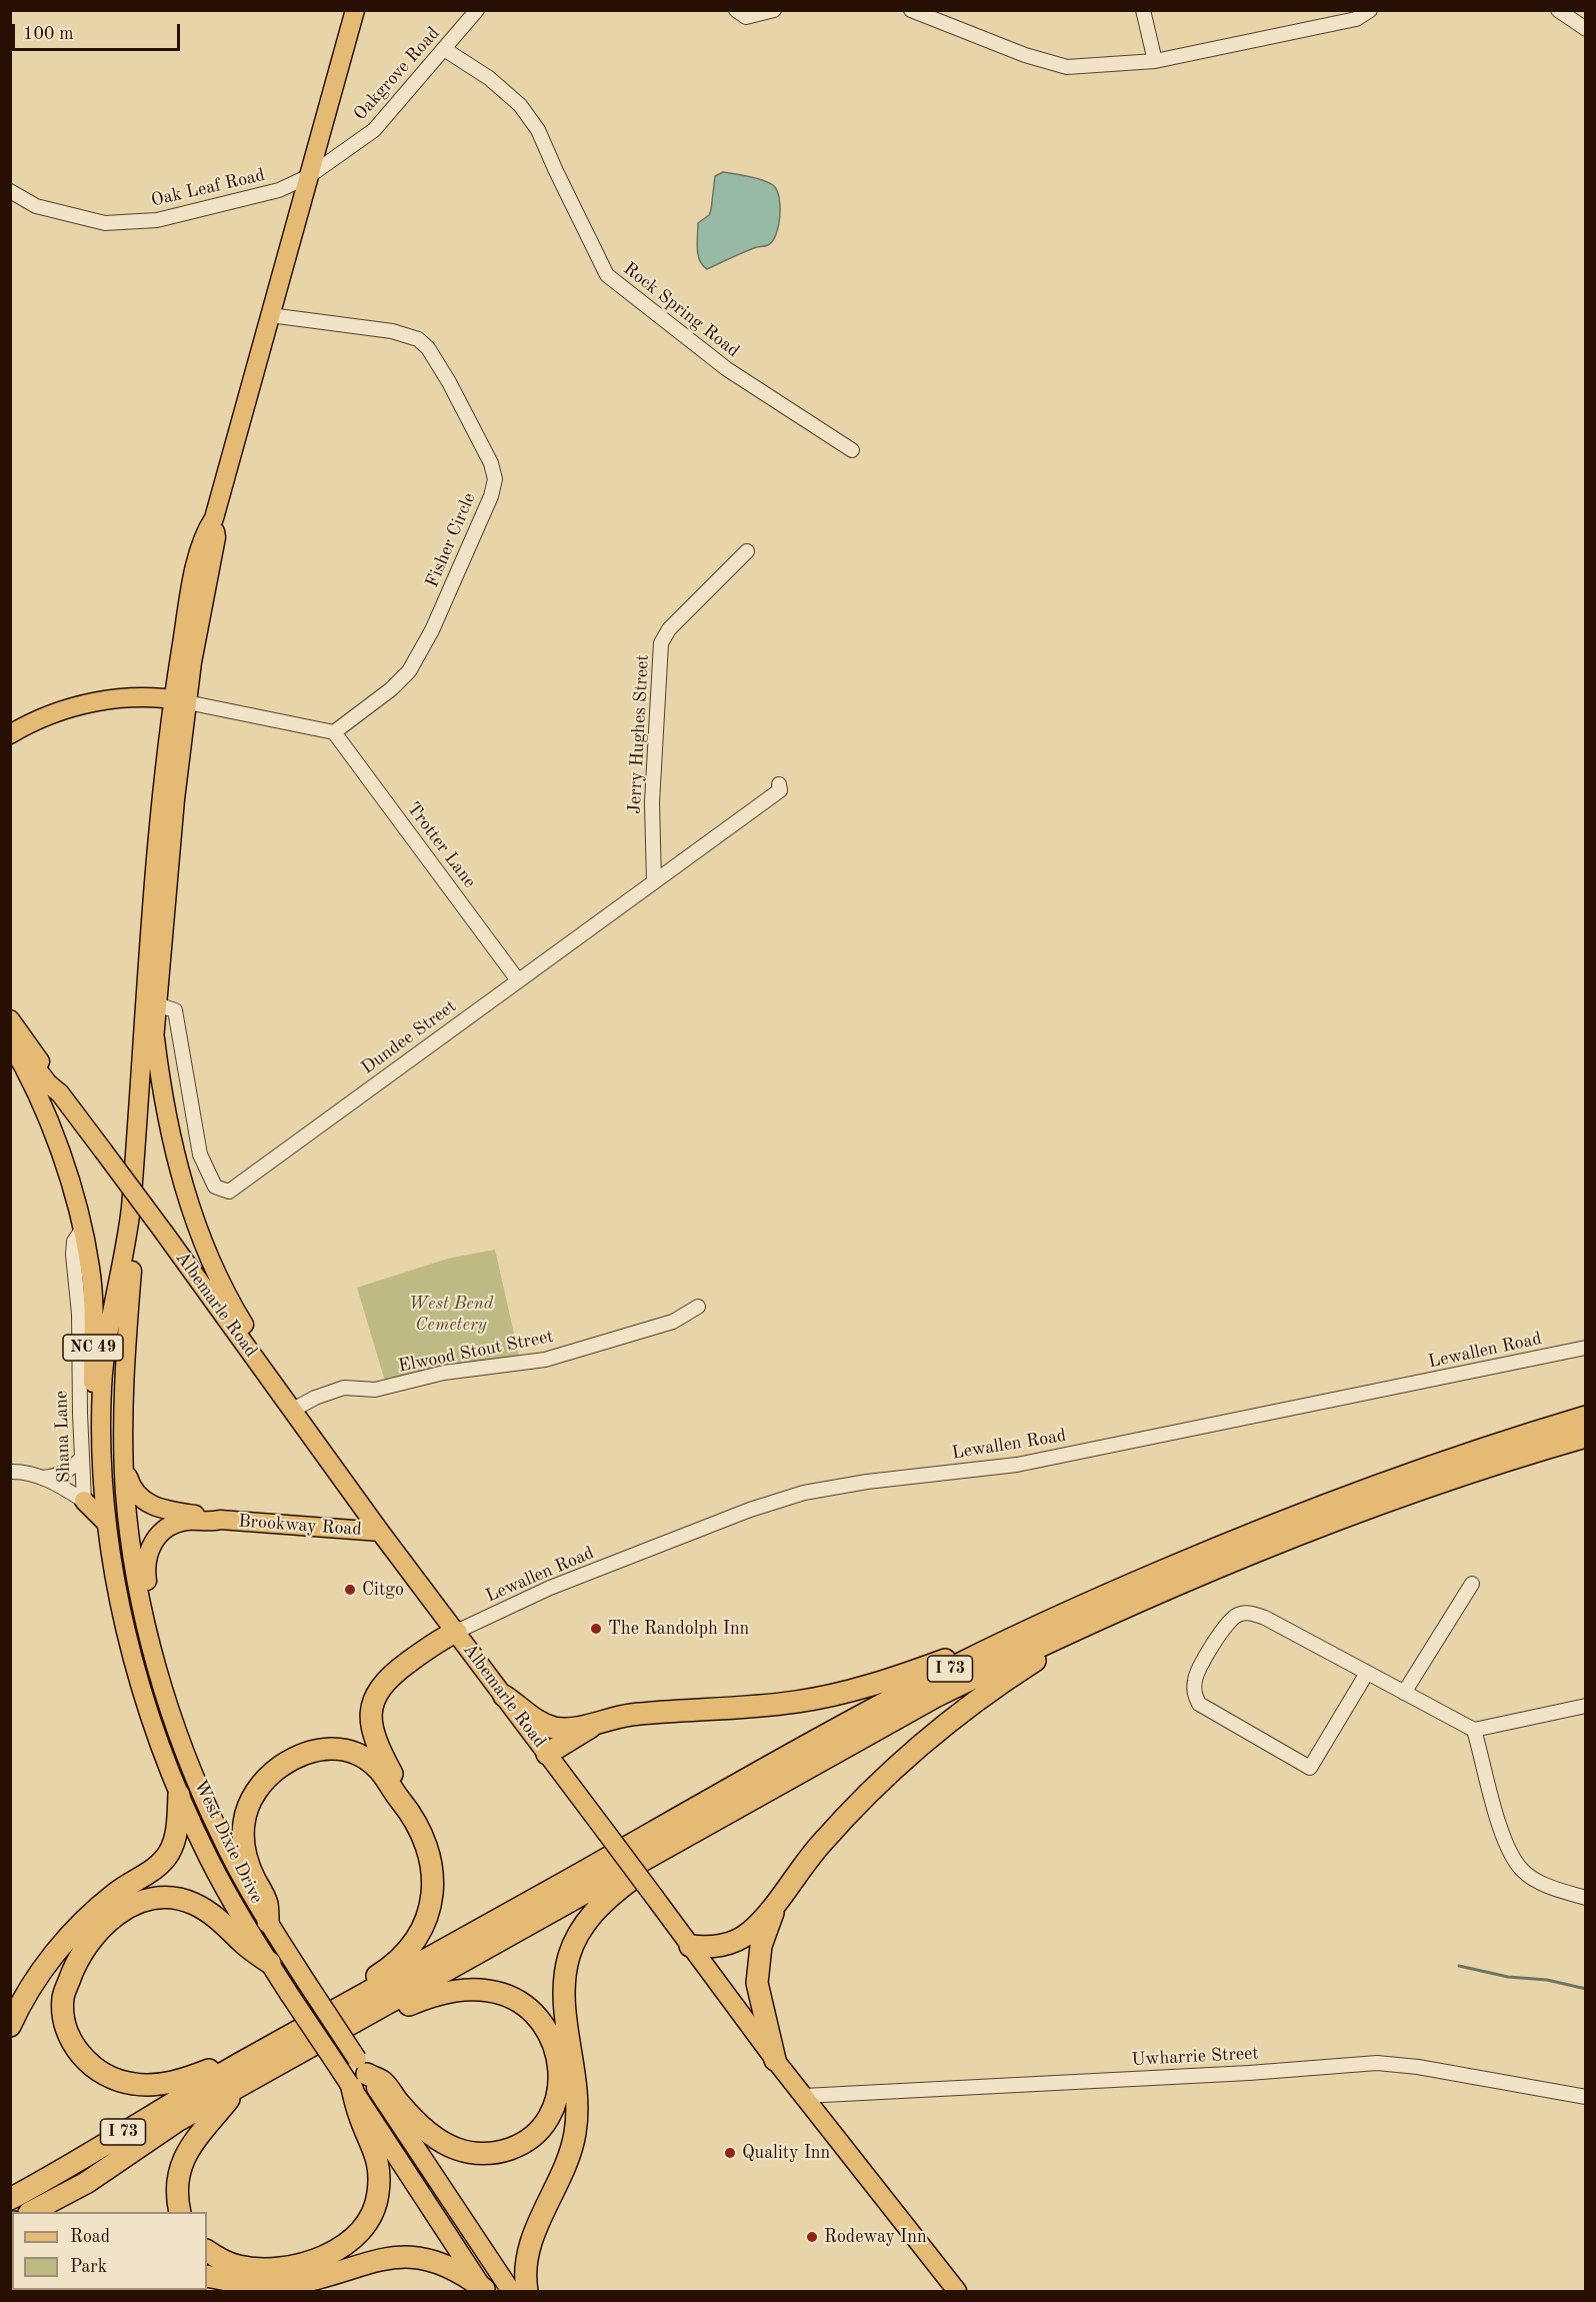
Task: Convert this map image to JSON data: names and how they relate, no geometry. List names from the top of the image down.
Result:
{
  "streets": {
    "highway": ["I 73"],
    "main road": [
      "Albemarle Road",
      "NC 49",
      "Brookway Road",
      "West Dixie Drive"
    ],
    "street": [
      "Oakgrove Road",
      "Oak Leaf Road",
      "Rock Spring Road",
      "Fisher Circle",
      "Jerry Hughes Street",
      "Trotter Lane",
      "Dundee Street",
      "Lewallen Road",
      "Elwood Stout Street",
      "Shana Lane",
      "Uwharrie Street"
    ]
  },
  "crossings": [
    ["Oakgrove Road", "Oak Leaf Road"],
    ["Oakgrove Road", "Rock Spring Road"],
    ["Fisher Circle", "Trotter Lane"],
    ["Jerry Hughes Street", "Dundee Street"],
    ["Trotter Lane", "Dundee Street"],
    ["Albemarle Road", "NC 49"],
    ["Albemarle Road", "Lewallen Road"],
    ["Albemarle Road", "Elwood Stout Street"],
    ["Albemarle Road", "Brookway Road"],
    ["Albemarle Road", "Uwharrie Street"],
    ["NC 49", "Shana Lane"],
    ["NC 49", "West Dixie Drive"]
  ],
  "parks": ["West Bend Cemetery"],
  "places": [
    "Citgo",
    "The Randolph Inn",
    "Quality Inn",
    "Rodeway Inn"
  ],
  "legend": ["Road", "Park"],
  "scale_bar": "100 m"
}
